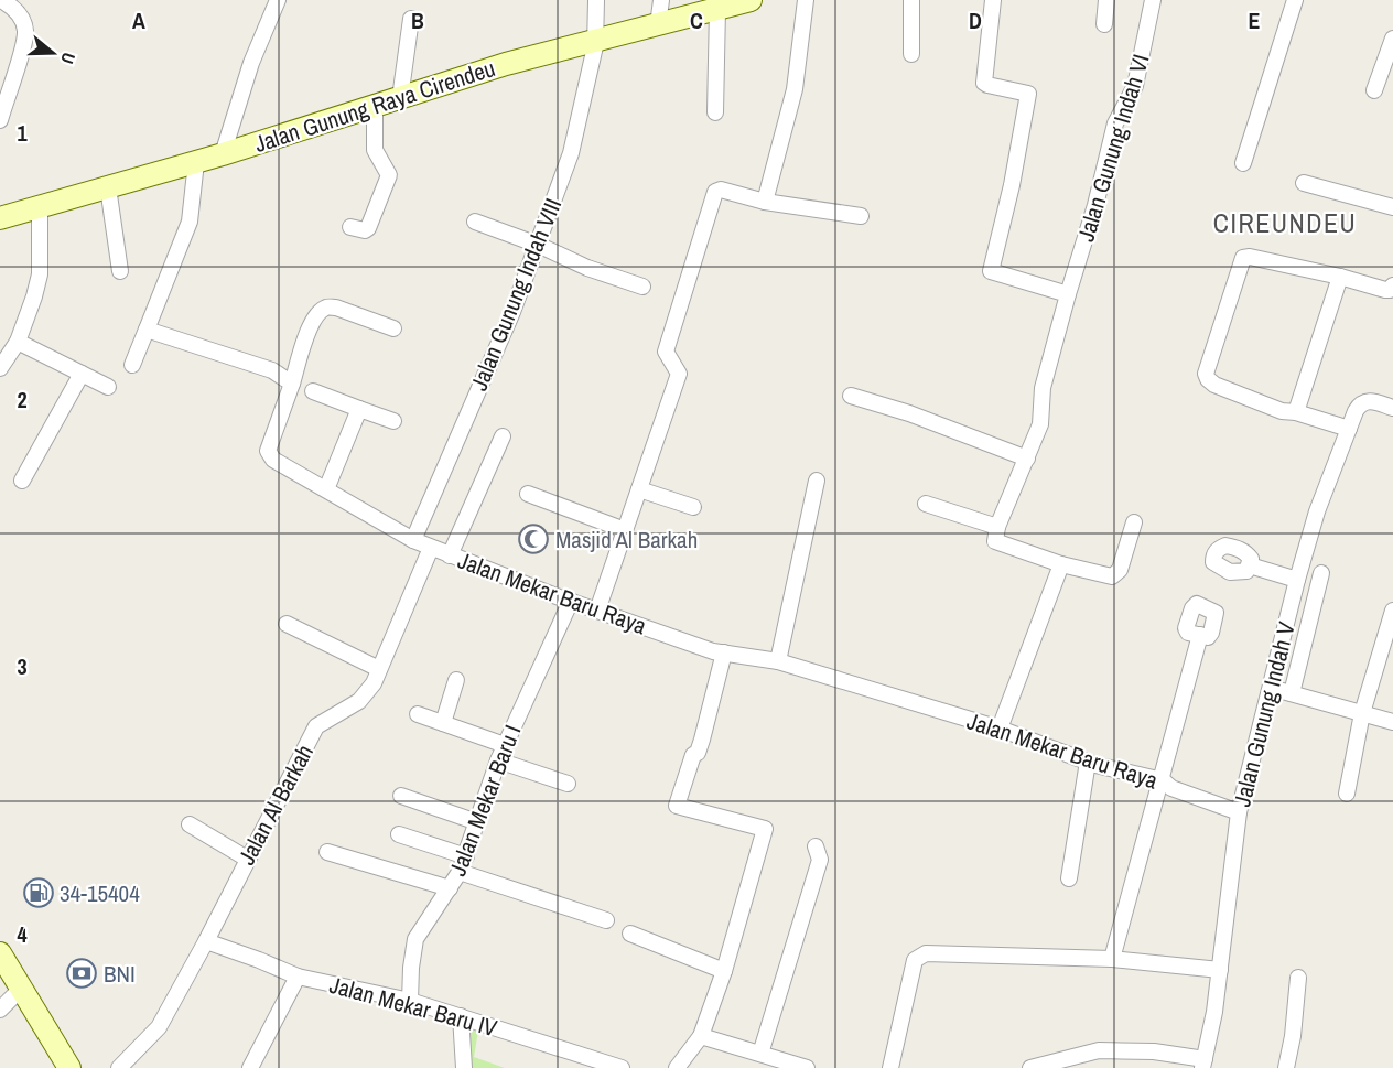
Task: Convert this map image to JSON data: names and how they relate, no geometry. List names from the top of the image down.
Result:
{
  "streets": {
    "street": [
      "Jalan Gunung Raya Cirendeu",
      "Jalan Gunung Indah VI",
      "Jalan Gunung Indah VIII",
      "Jalan Mekar Baru Raya",
      "Jalan Gunung Indah V",
      "Jalan Mekar Baru I",
      "Jalan Al Barkah",
      "Jalan Mekar Baru IV"
    ]
  },
  "crossings": [
    ["Jalan Gunung Raya Cirendeu", "Jalan Gunung Indah VIII"],
    ["Jalan Gunung Indah VIII", "Jalan Mekar Baru Raya"],
    ["Jalan Mekar Baru Raya", "Jalan Gunung Indah V"],
    ["Jalan Mekar Baru Raya", "Jalan Mekar Baru I"],
    ["Jalan Mekar Baru Raya", "Jalan Al Barkah"],
    ["Jalan Mekar Baru I", "Jalan Mekar Baru IV"],
    ["Jalan Al Barkah", "Jalan Mekar Baru IV"]
  ],
  "districts": ["CIREUNDEU"],
  "places": {
    "mosque": ["Masjid Al Barkah"],
    "fuel station": ["34-15404"],
    "bank": ["BNI"]
  },
  "north": "right",
  "grid": {
    "columns": [
      "A",
      "B",
      "C",
      "D",
      "E"
    ],
    "rows": [
      "1",
      "2",
      "3",
      "4"
    ]
  }
}
